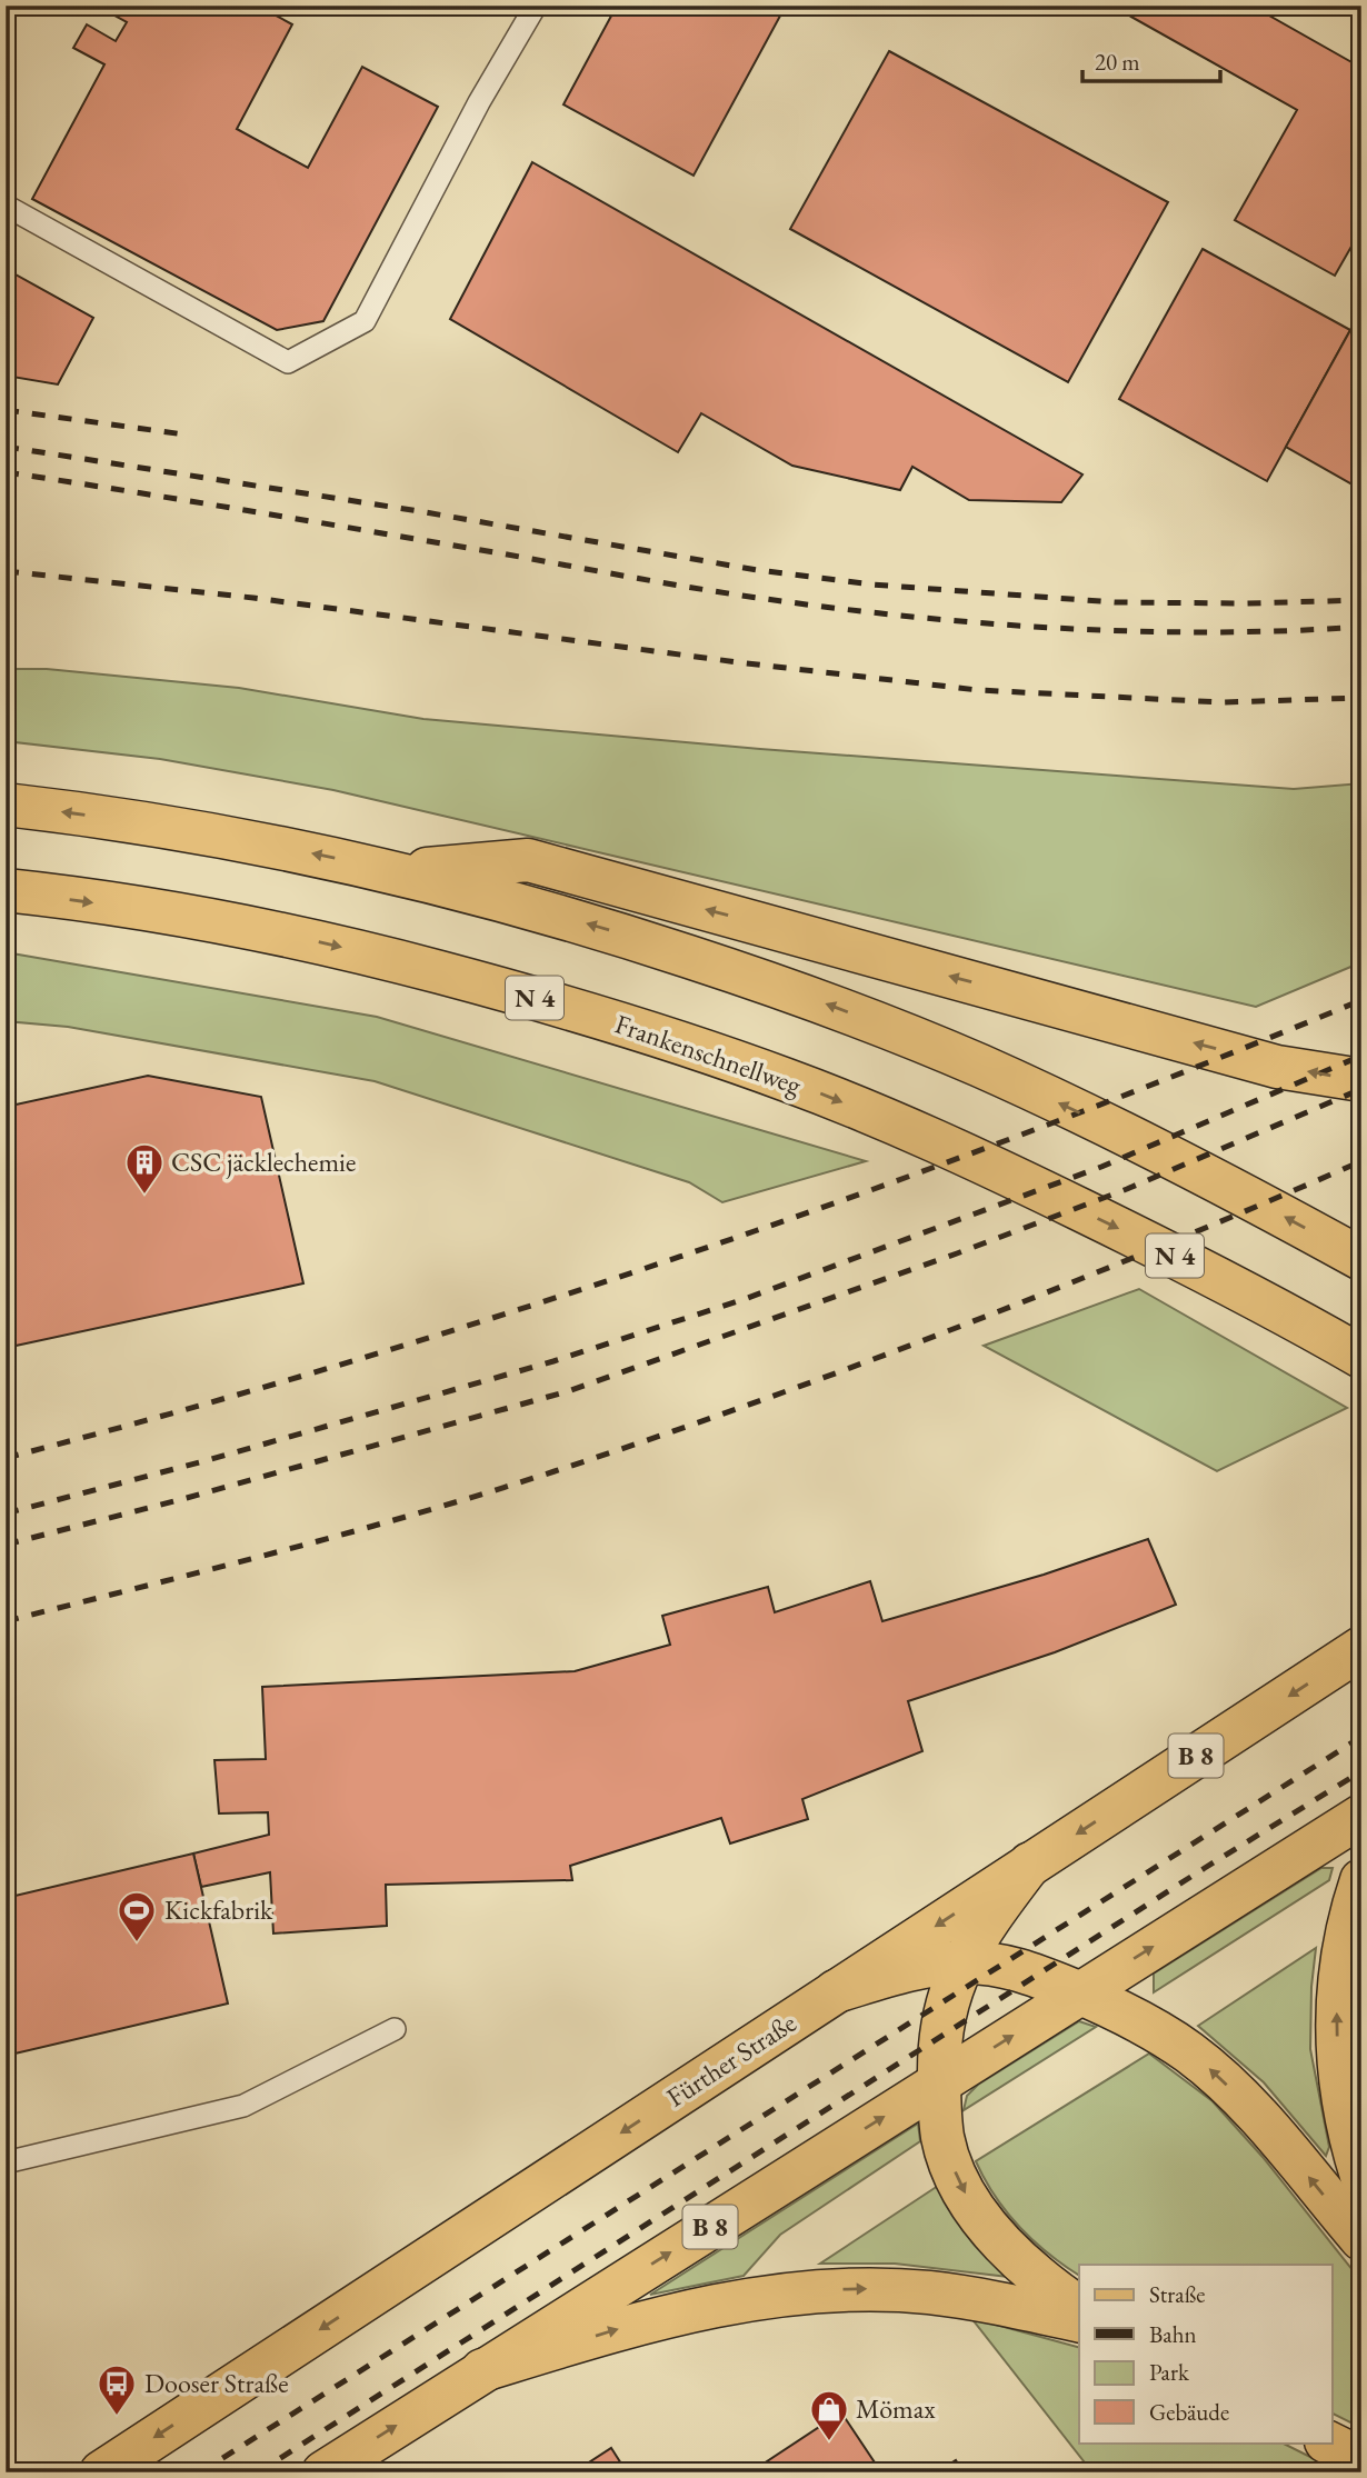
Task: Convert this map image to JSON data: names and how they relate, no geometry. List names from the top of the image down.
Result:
{
  "streets": {
    "main road": [
      "N 4",
      "Frankenschnellweg",
      "B 8",
      "Fürther Straße"
    ]
  },
  "places": {
    "building": ["CSC jäcklechemie"],
    "sports": ["Kickfabrik"],
    "bus stop": ["Dooser Straße"],
    "shop": ["Mömax"]
  },
  "legend": [
    "Straße",
    "Bahn",
    "Park",
    "Gebäude"
  ],
  "scale_bar": "20 m"
}
